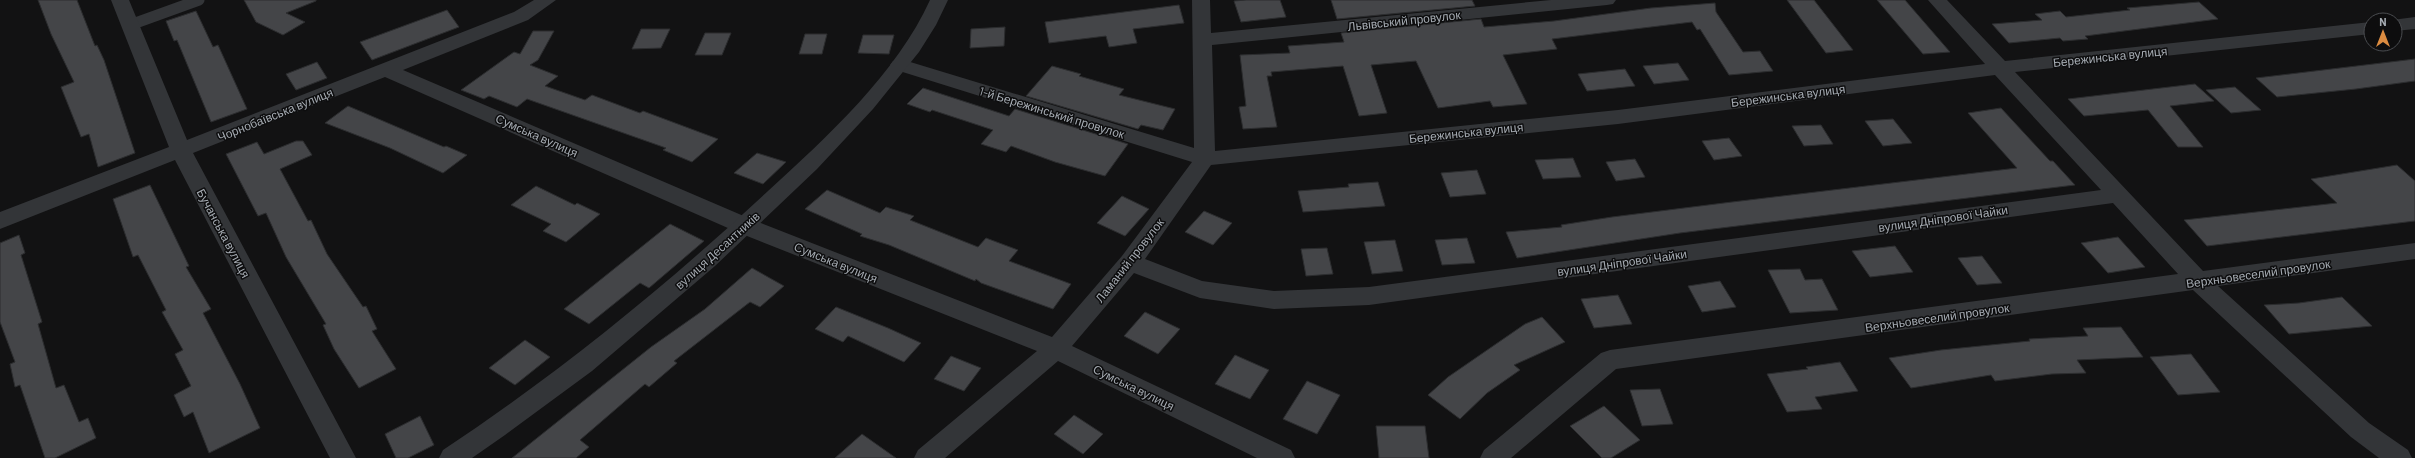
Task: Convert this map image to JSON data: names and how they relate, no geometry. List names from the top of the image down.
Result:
{
  "streets": {
    "street": [
      "Львівський провулок",
      "Бережинська вулиця",
      "1-й Бережинський провулок",
      "Чорнобаївська вулиця",
      "Сумська вулиця",
      "вулиця Дніпрової Чайки",
      "Бучанська вулиця",
      "вулиця Десантників",
      "Ламаний провулок",
      "Верхньовеселий провулок"
    ]
  },
  "crossings": [
    ["Бережинська вулиця", "1-й Бережинський провулок"],
    ["Бережинська вулиця", "Ламаний провулок"],
    ["1-й Бережинський провулок", "вулиця Десантників"],
    ["1-й Бережинський провулок", "Ламаний провулок"],
    ["Чорнобаївська вулиця", "Сумська вулиця"],
    ["Чорнобаївська вулиця", "Бучанська вулиця"],
    ["Сумська вулиця", "вулиця Десантників"],
    ["Сумська вулиця", "Ламаний провулок"],
    ["вулиця Дніпрової Чайки", "Ламаний провулок"]
  ],
  "north": "top"
}
